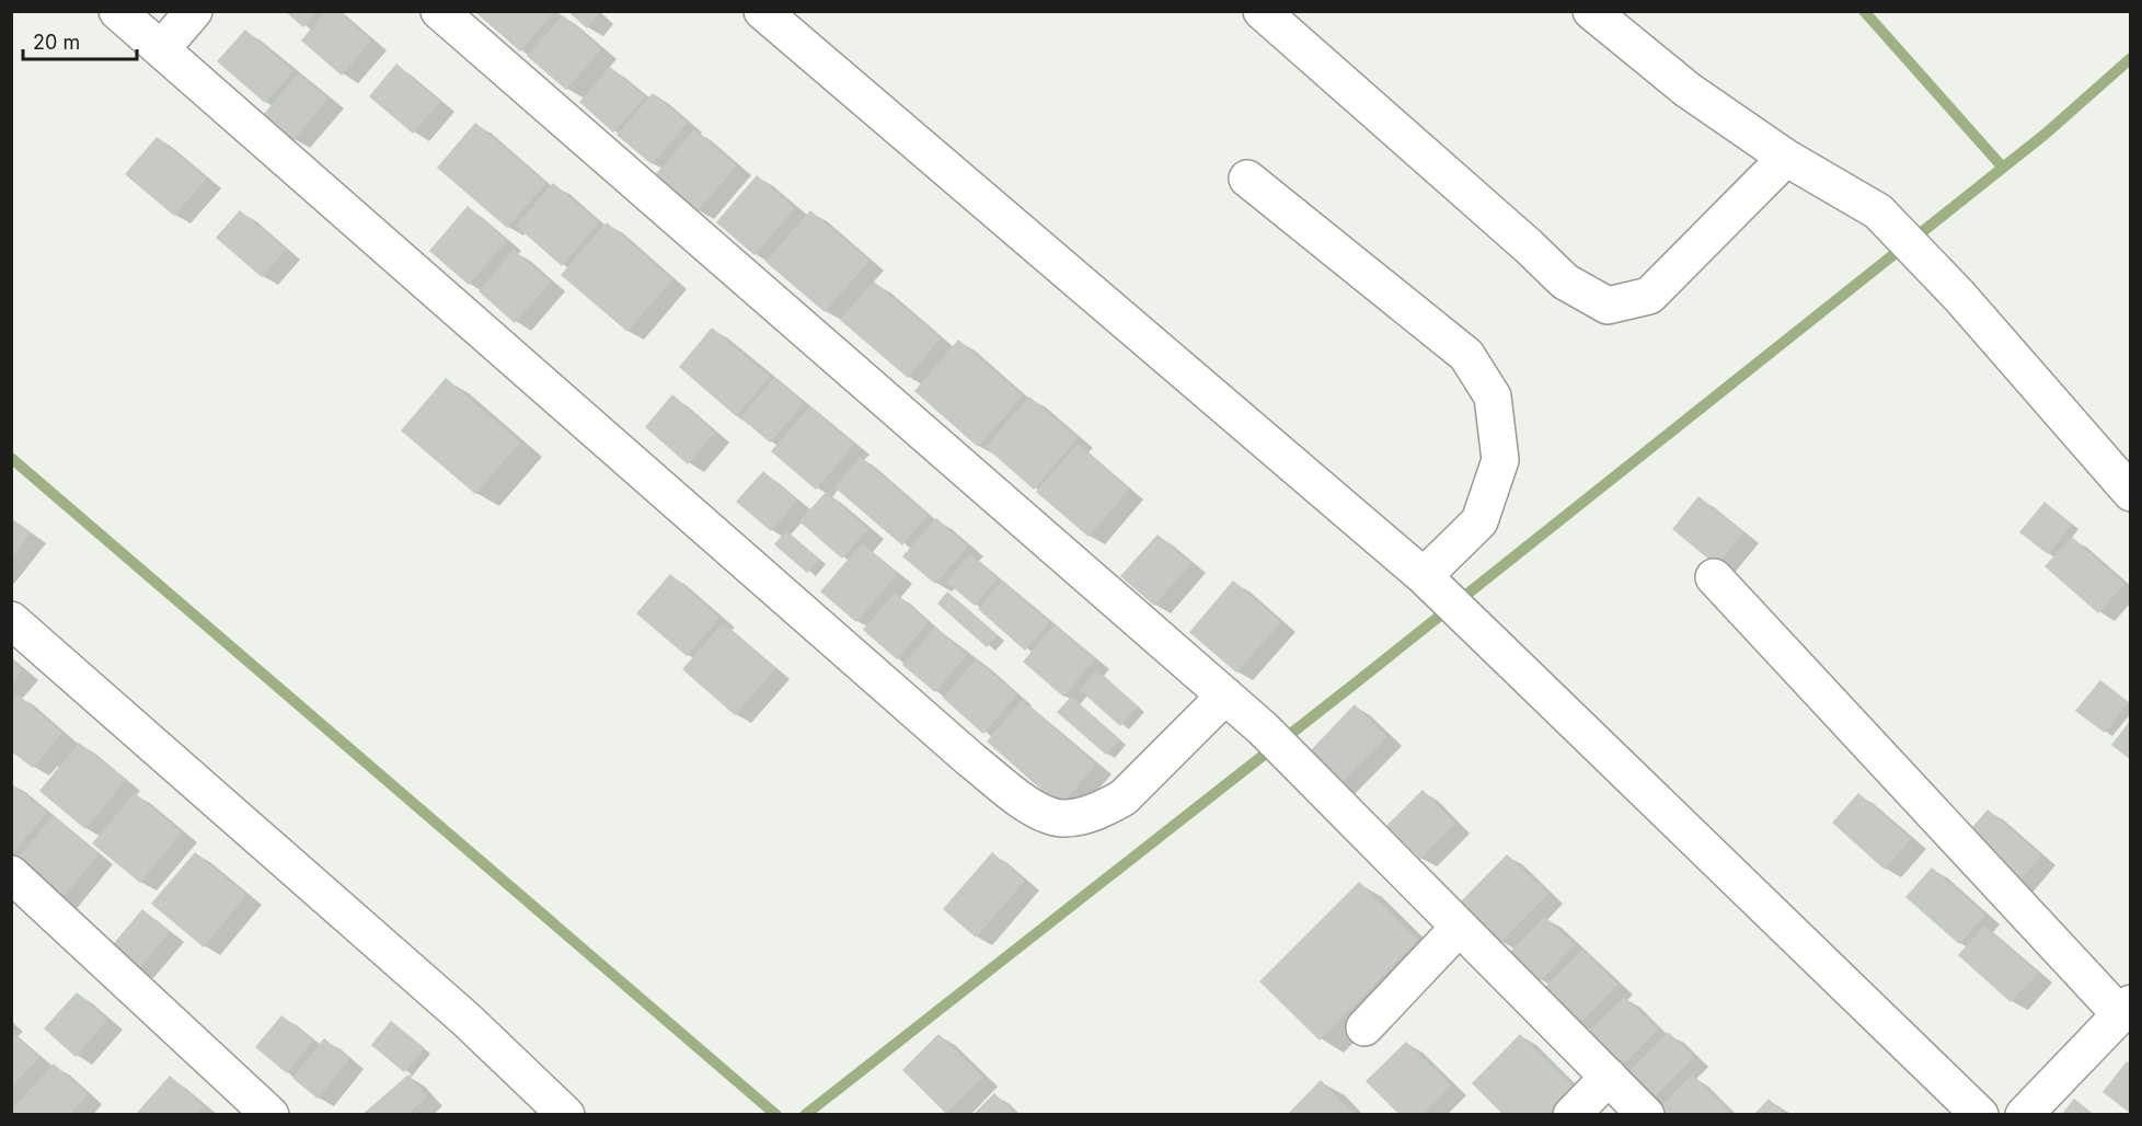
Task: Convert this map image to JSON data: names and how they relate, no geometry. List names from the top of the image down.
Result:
{
  "scale_bar": "20 m"
}
